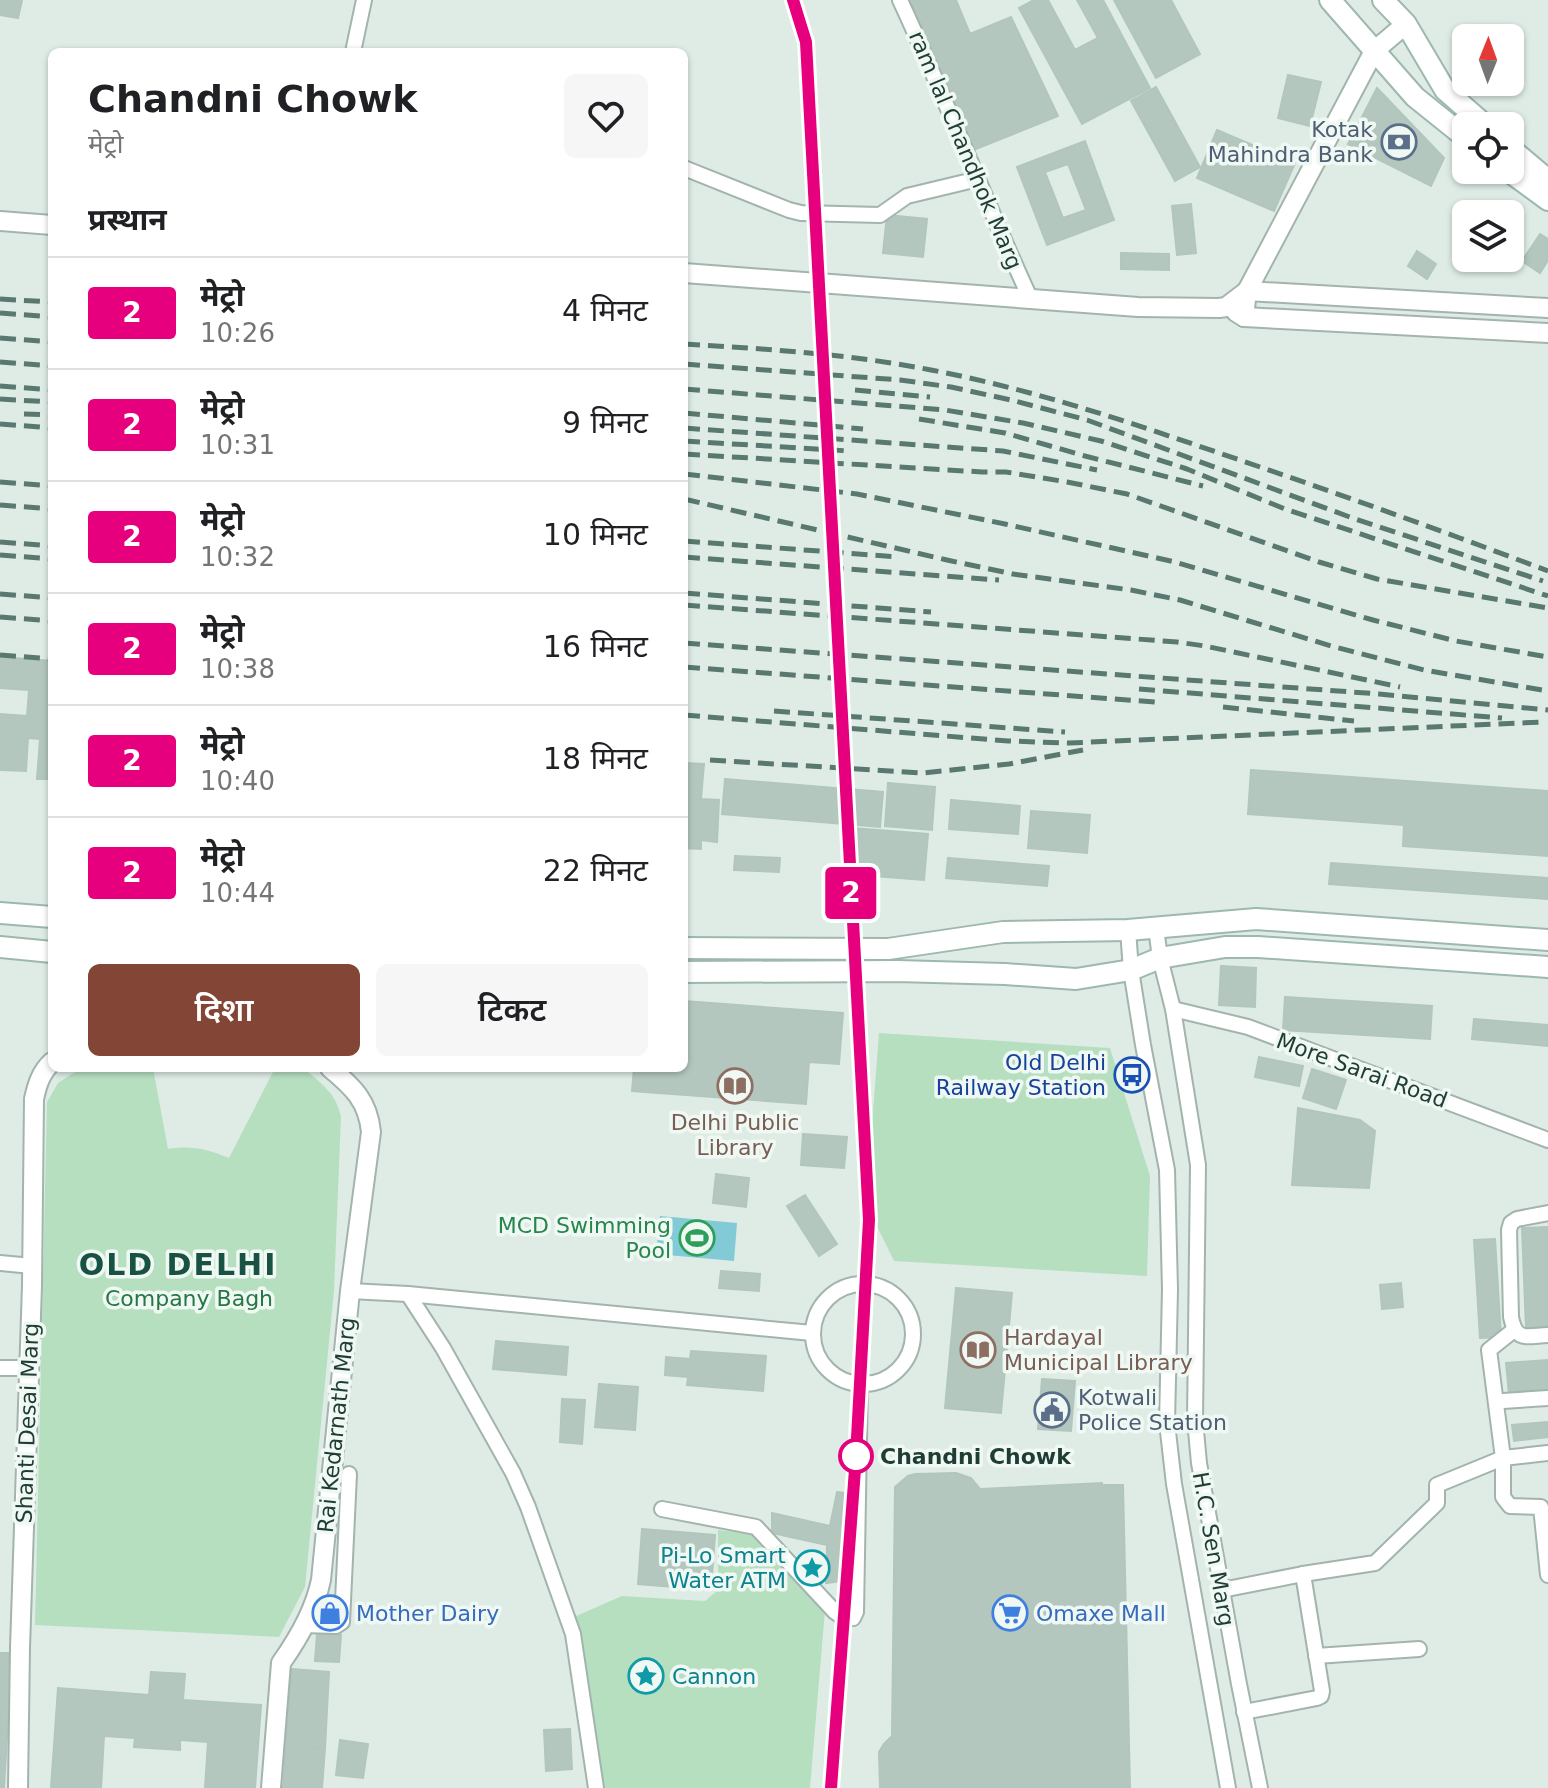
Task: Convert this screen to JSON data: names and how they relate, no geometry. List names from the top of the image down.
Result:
{
  "streets": {
    "street": [
      "ram lal Chandhok Marg",
      "More Sarai Road",
      "Shanti Desai Marg",
      "Rai Kedarnath Marg",
      "H.C. Sen Marg"
    ]
  },
  "crossings": [
    ["More Sarai Road", "H.C. Sen Marg"]
  ],
  "districts": ["OLD DELHI"],
  "parks": ["Company Bagh"],
  "places": {
    "bank": ["Kotak Mahindra Bank"],
    "bus stop": ["Old Delhi Railway Station"],
    "library": ["Delhi Public Library", "Hardayal Municipal Library"],
    "sports": ["MCD Swimming Pool"],
    "public building": ["Kotwali Police Station"],
    "other": ["Chandni Chowk"],
    "place": ["Pi-Lo Smart Water ATM", "Cannon"],
    "shop": ["Mother Dairy"],
    "supermarket": ["Omaxe Mall"]
  },
  "lines": ["metro line 2"],
  "north": "top",
  "page": {
    "on_map": "2",
    "heading": [
      ["Chandni Chowk", "मेट्रो"],
      "प्रस्थान"
    ],
    "list": [
      {
        "mark": "2",
        "name": "मेट्रो",
        "note": "10:26",
        "value": "4 मिनट"
      },
      {
        "mark": "2",
        "name": "मेट्रो",
        "note": "10:31",
        "value": "9 मिनट"
      },
      {
        "mark": "2",
        "name": "मेट्रो",
        "note": "10:32",
        "value": "10 मिनट"
      },
      {
        "mark": "2",
        "name": "मेट्रो",
        "note": "10:38",
        "value": "16 मिनट"
      },
      {
        "mark": "2",
        "name": "मेट्रो",
        "note": "10:40",
        "value": "18 मिनट"
      },
      {
        "mark": "2",
        "name": "मेट्रो",
        "note": "10:44",
        "value": "22 मिनट"
      }
    ],
    "buttons": ["दिशा", "टिकट"]
  }
}
